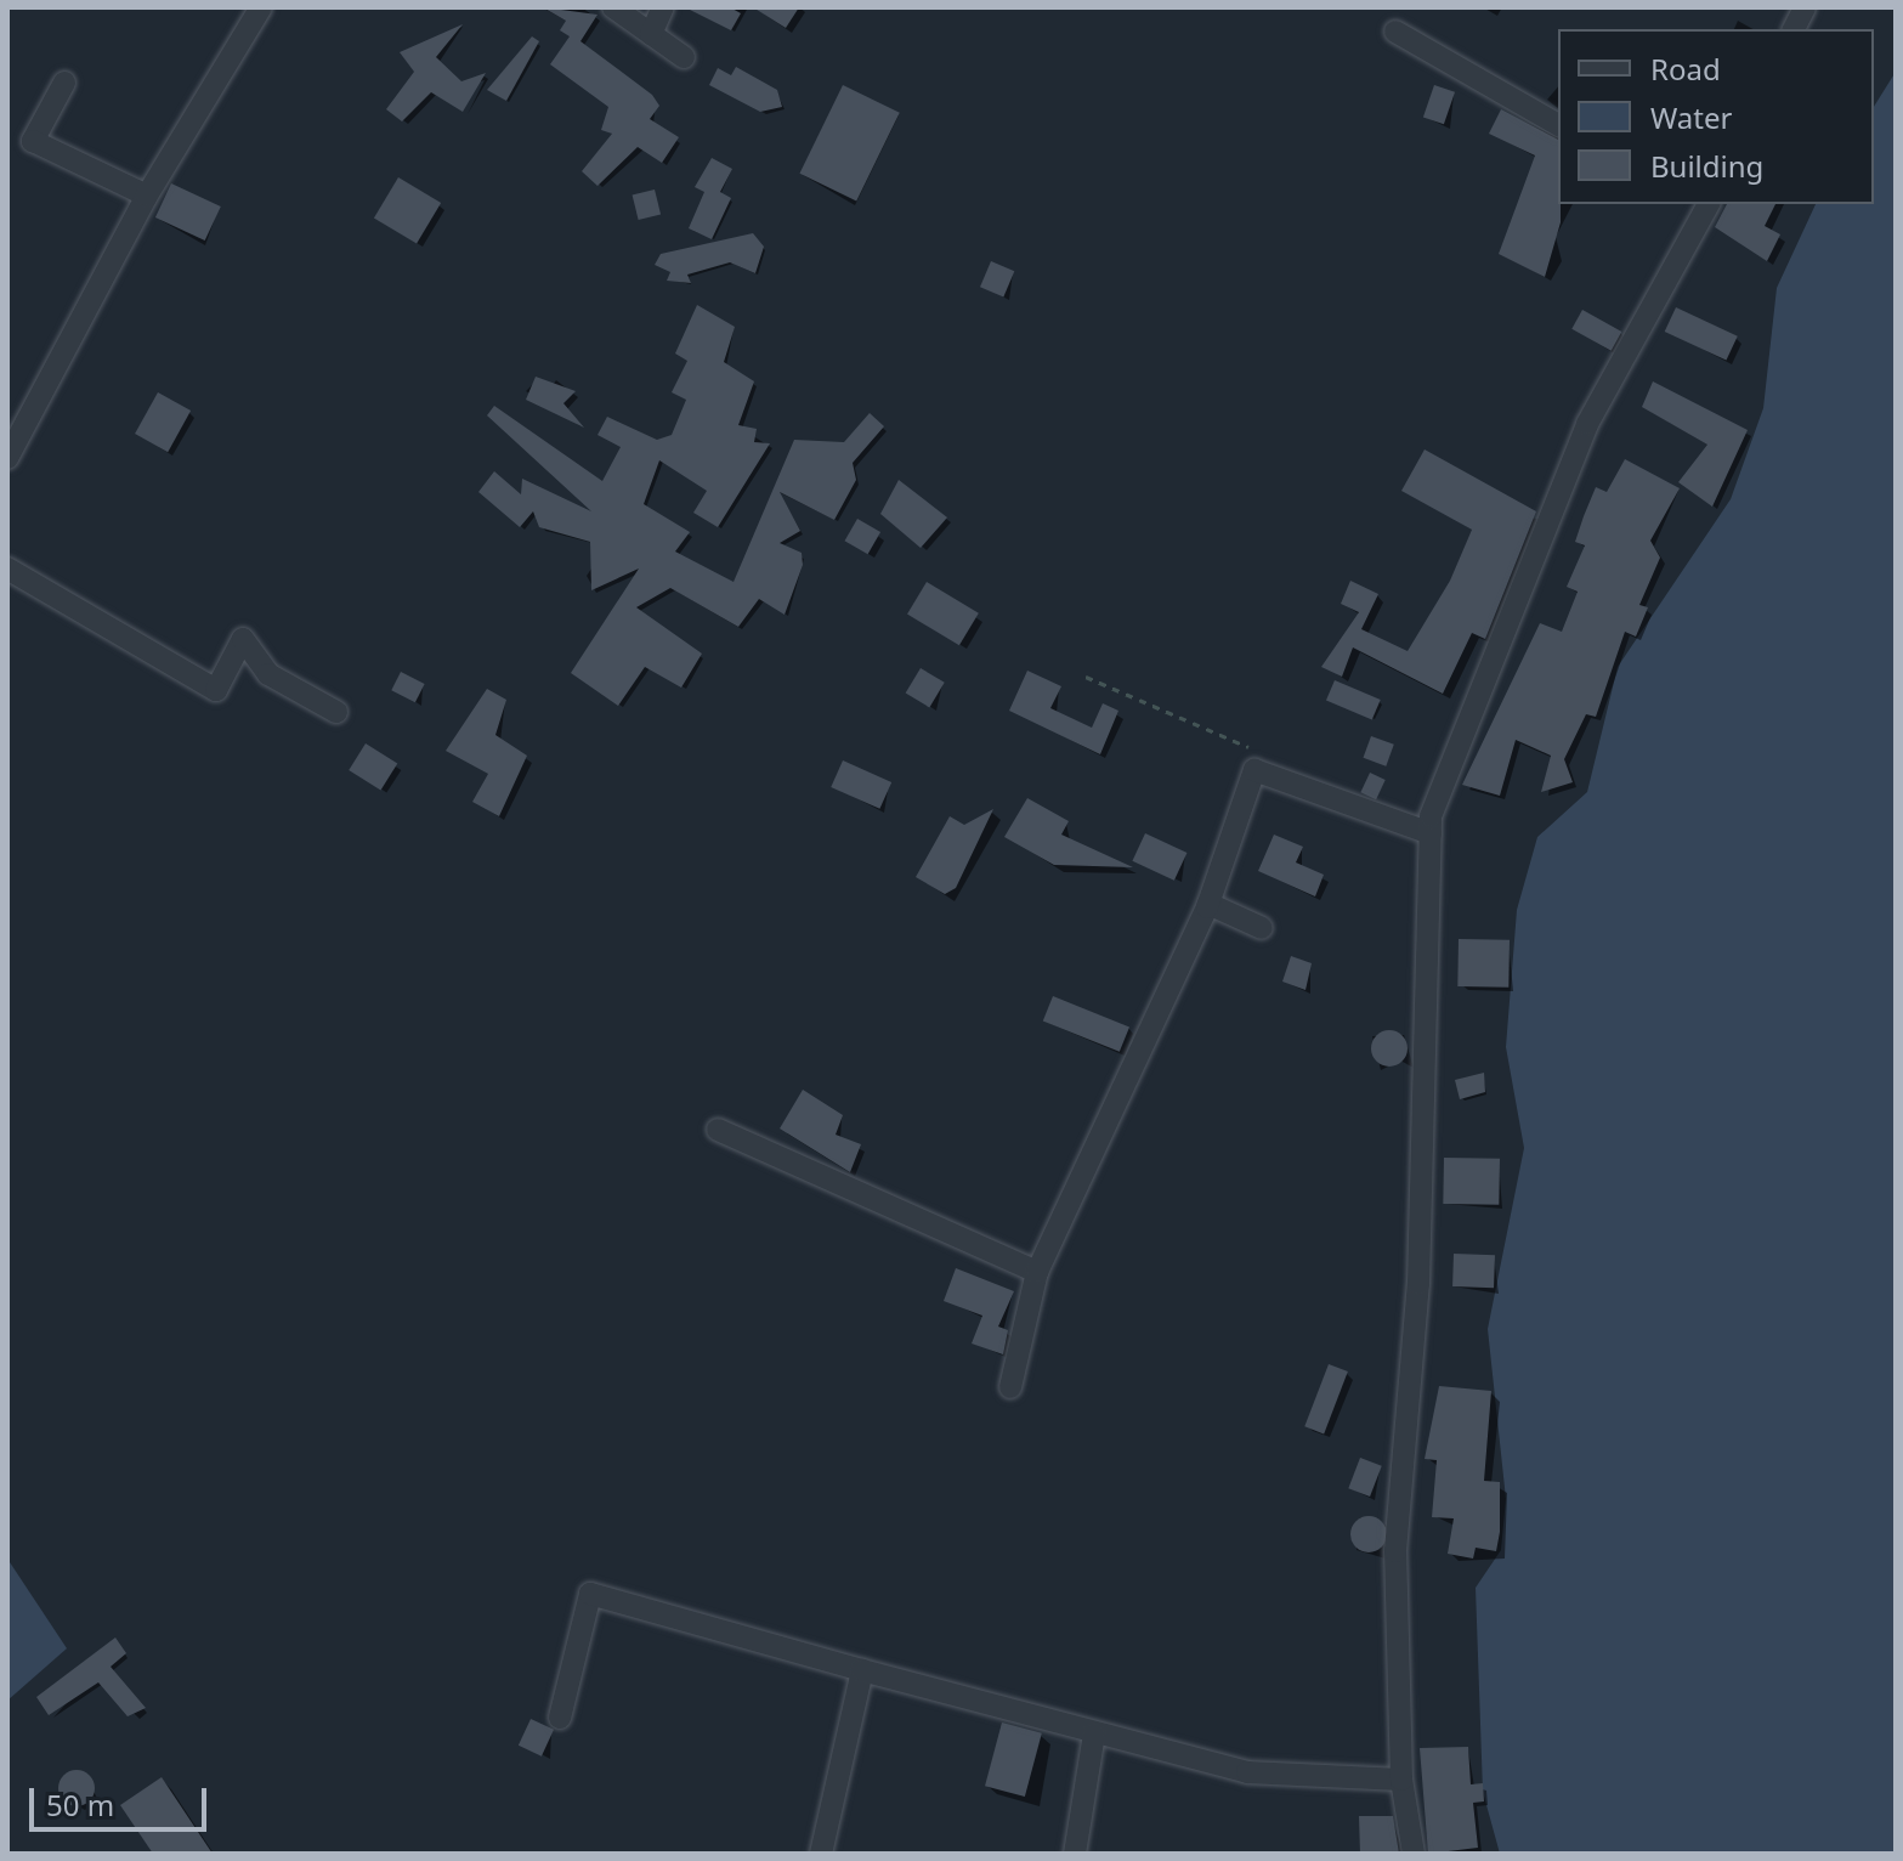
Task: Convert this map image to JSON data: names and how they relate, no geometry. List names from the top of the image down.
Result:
{
  "legend": ["Road", "Water", "Building"],
  "scale_bar": "50 m"
}
